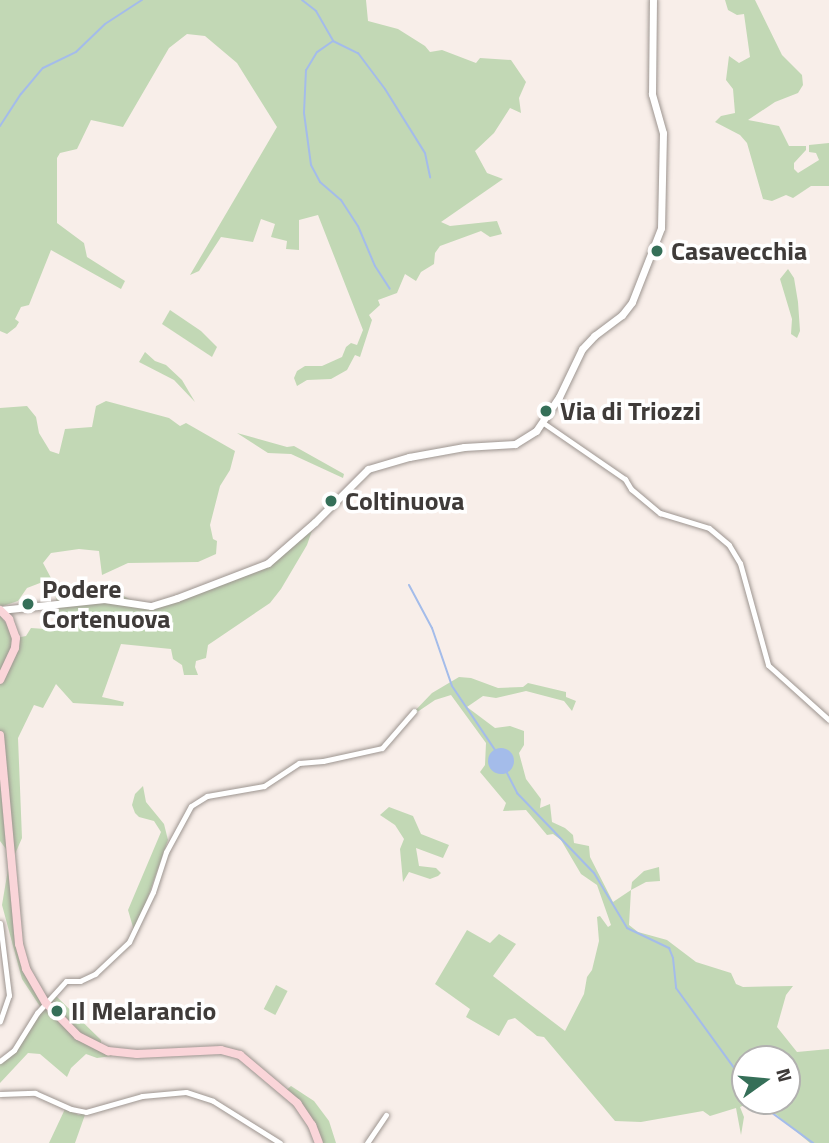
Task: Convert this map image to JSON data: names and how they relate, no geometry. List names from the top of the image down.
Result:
{
  "places": [
    "Casavecchia",
    "Via di Triozzi",
    "Coltinuova",
    "Podere Cortenuova",
    "Il Melarancio"
  ],
  "north": "right"
}
